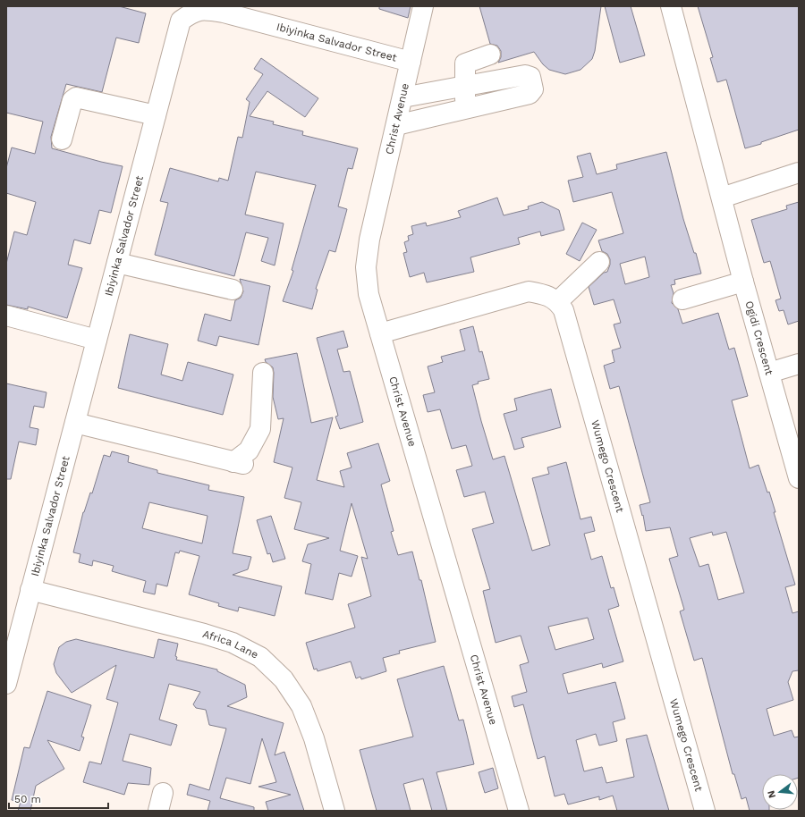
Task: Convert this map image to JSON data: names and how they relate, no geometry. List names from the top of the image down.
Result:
{
  "streets": {
    "street": [
      "Ibiyinka Salvador Street",
      "Christ Avenue",
      "Ogidi Crescent",
      "Wumego Crescent",
      "Africa Lane"
    ]
  },
  "crossings": [
    ["Ibiyinka Salvador Street", "Christ Avenue"],
    ["Ibiyinka Salvador Street", "Africa Lane"]
  ],
  "scale_bar": "50 m",
  "north": "left"
}
